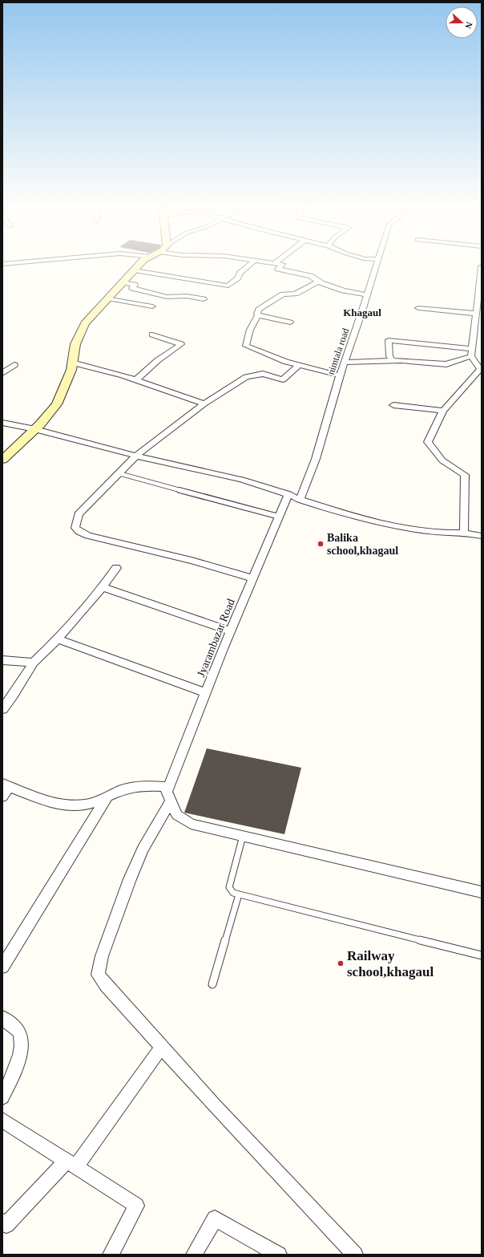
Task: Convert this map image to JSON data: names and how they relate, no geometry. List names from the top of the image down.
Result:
{
  "streets": {
    "street": ["nimtala road", "Jyarambazar Road"]
  },
  "districts": ["Khagaul"],
  "places": ["Balika school,khagaul", "Railway school,khagaul"],
  "north": "right"
}
